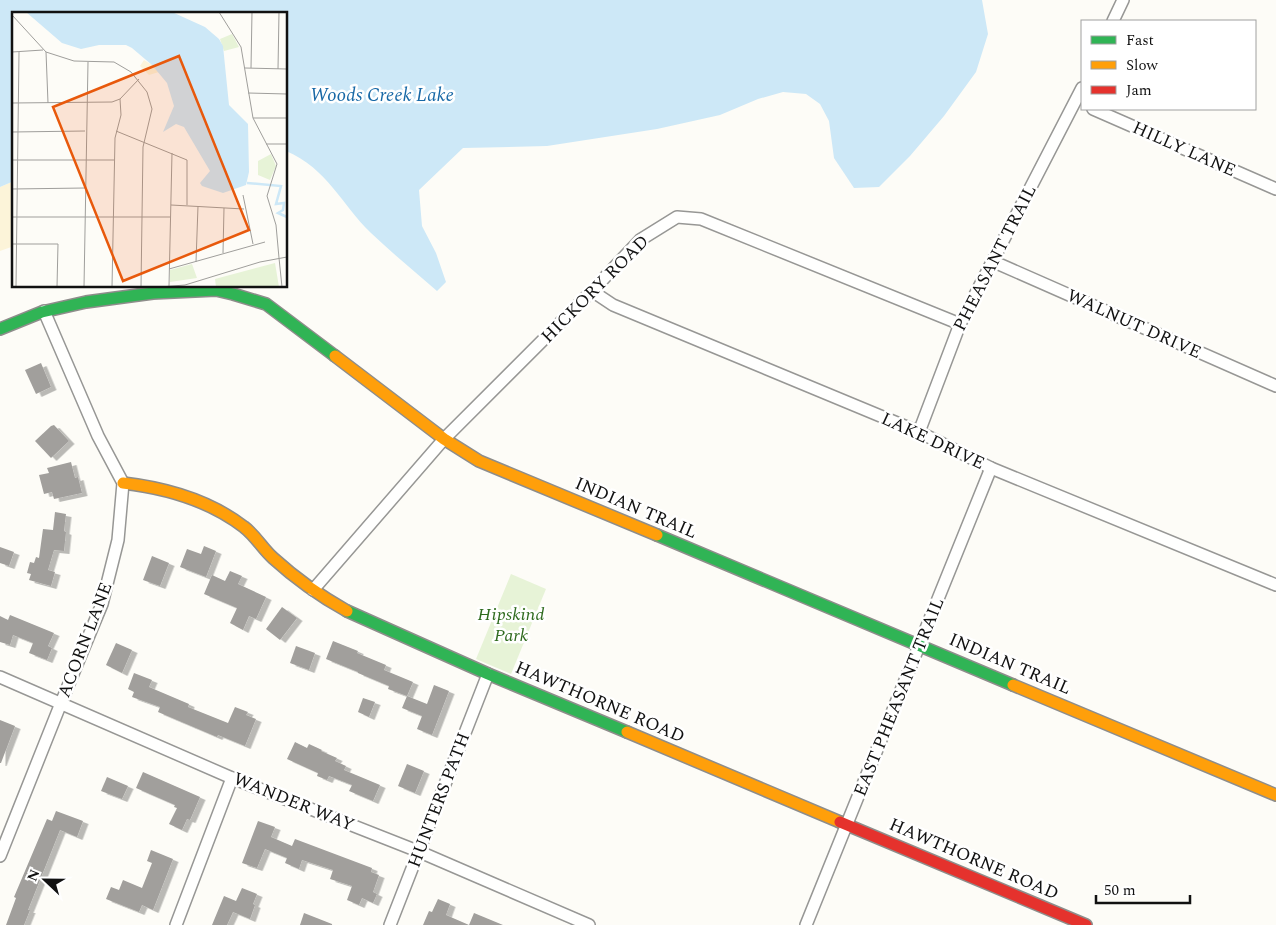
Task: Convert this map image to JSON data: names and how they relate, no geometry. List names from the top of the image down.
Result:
{
  "streets": {
    "street": [
      "HILLY LANE",
      "PHEASANT TRAIL",
      "HICKORY ROAD",
      "WALNUT DRIVE",
      "LAKE DRIVE",
      "INDIAN TRAIL",
      "ACORN LANE",
      "EAST PHEASANT TRAIL",
      "HAWTHORNE ROAD",
      "HUNTERS PATH",
      "WANDER WAY"
    ]
  },
  "crossings": [
    ["PHEASANT TRAIL", "HICKORY ROAD"],
    ["PHEASANT TRAIL", "WALNUT DRIVE"],
    ["PHEASANT TRAIL", "LAKE DRIVE"],
    ["HICKORY ROAD", "LAKE DRIVE"],
    ["HICKORY ROAD", "INDIAN TRAIL"],
    ["HICKORY ROAD", "HAWTHORNE ROAD"],
    ["LAKE DRIVE", "EAST PHEASANT TRAIL"],
    ["INDIAN TRAIL", "EAST PHEASANT TRAIL"],
    ["ACORN LANE", "HAWTHORNE ROAD"],
    ["ACORN LANE", "WANDER WAY"],
    ["EAST PHEASANT TRAIL", "HAWTHORNE ROAD"],
    ["HAWTHORNE ROAD", "HUNTERS PATH"],
    ["HUNTERS PATH", "WANDER WAY"]
  ],
  "water": ["Woods Creek Lake"],
  "parks": ["Hipskind Park"],
  "legend": ["Fast", "Slow", "Jam"],
  "scale_bar": "50 m",
  "north": "left"
}
